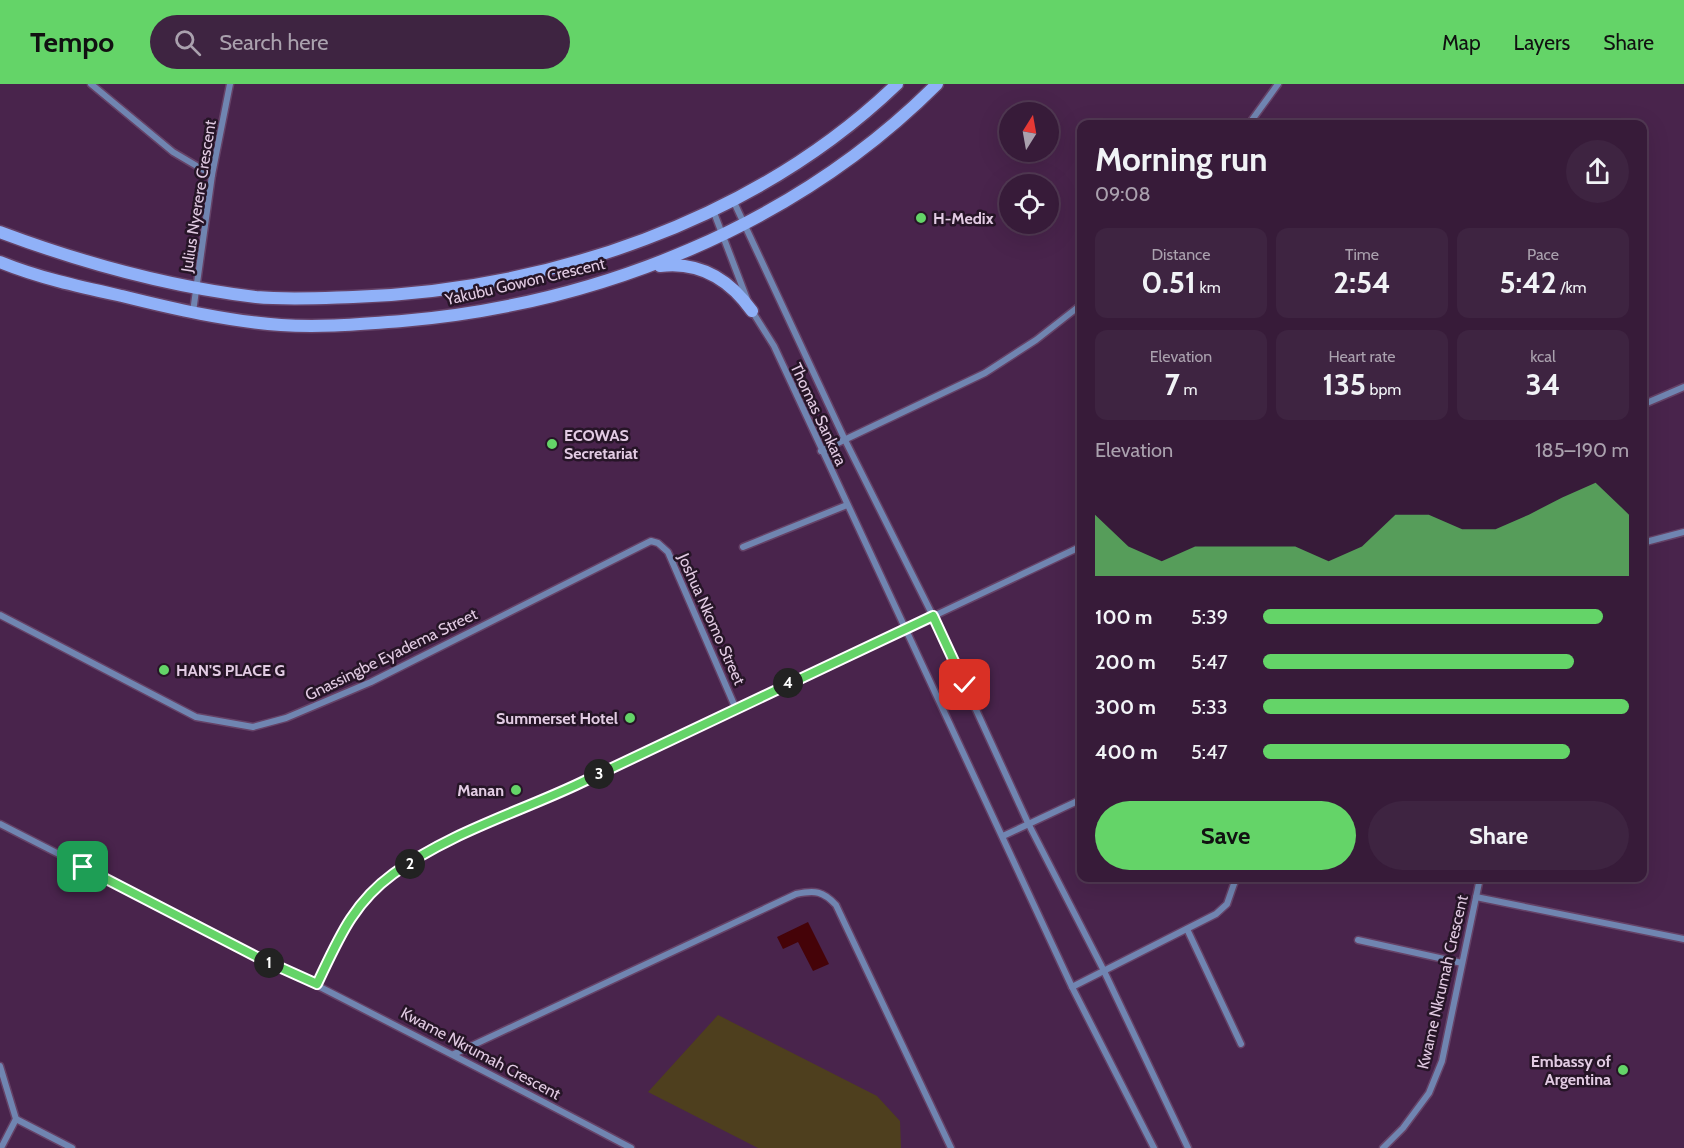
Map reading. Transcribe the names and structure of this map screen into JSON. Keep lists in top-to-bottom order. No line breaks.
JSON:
{"streets":{"main road":["Yakubu Gowon Crescent"],"street":["Julius Nyerere Crescent","Thomas Sankara","Joshua Nkomo Street","Gnassingbe Eyadema Street","Kwame Nkrumah Crescent"]},"crossings":[["Julius Nyerere Crescent","Yakubu Gowon Crescent"],["Yakubu Gowon Crescent","Thomas Sankara"],["Joshua Nkomo Street","Gnassingbe Eyadema Street"]],"places":["H-Medix","ECOWAS Secretariat","HAN'S PLACE G","Summerset Hotel","Manan","Embassy of Argentina"],"north":"top","page":{"header":"Tempo","search":"Search here","nav":["Map","Layers","Share"],"heading":["Morning run","09:08"],"stats":[["Distance","0.51 km"],["Time","2:54"],["Pace","5:42 /km"],["Elevation","7 m"],["Heart rate","135 bpm"],["kcal","34"]],"chart":["Elevation","185–190 m"],"list":[{"name":"100 m","note":"5:39"},{"name":"200 m","note":"5:47"},{"name":"300 m","note":"5:33"},{"name":"400 m","note":"5:47"}],"pins":["4","3","2","1"],"buttons":["Save","Share"]}}
